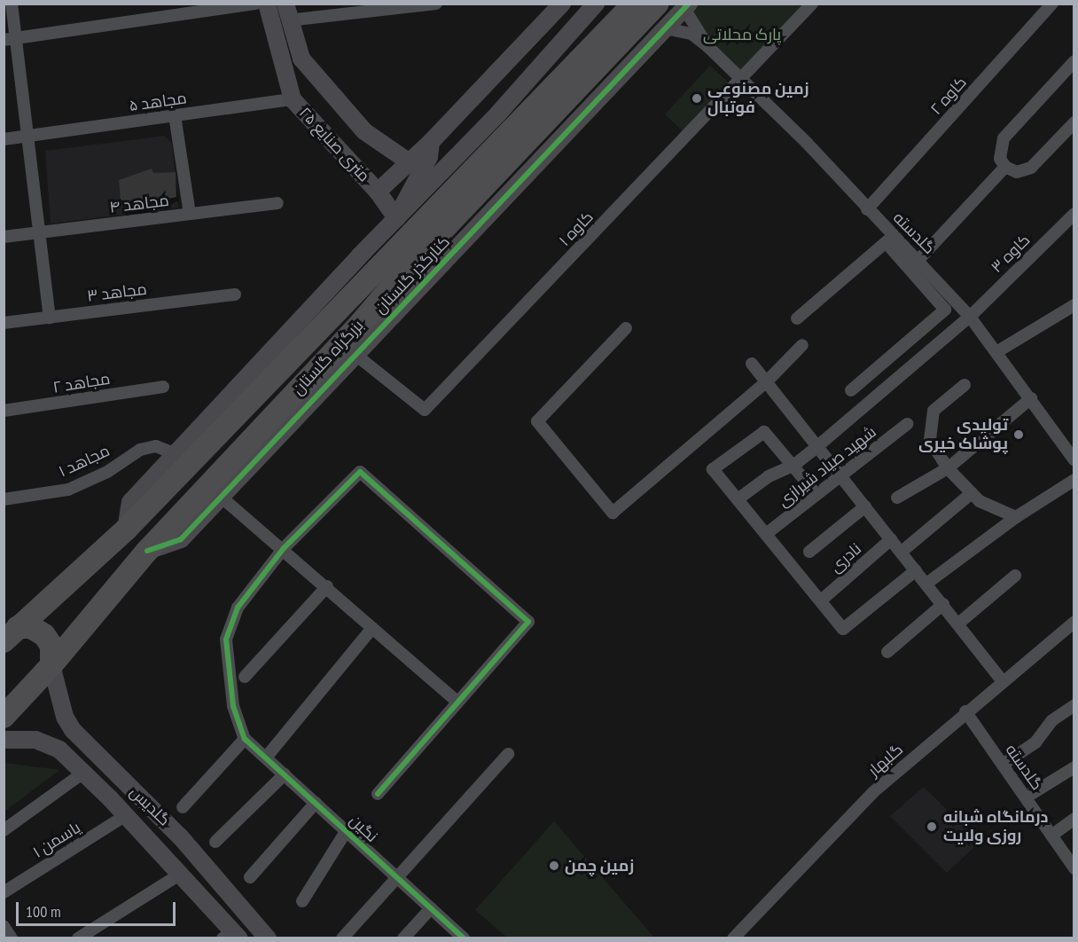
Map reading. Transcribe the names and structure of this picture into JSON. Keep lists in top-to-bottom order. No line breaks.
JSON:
{"streets":{"highway":["بزرگراه گلستان"],"street":["کاوه ۲","۵ مجاهد","۲۵ متری صنایع","مجاهد ۴","کاوه ۱","گلدسته","کاوه ۳","کنارگذر گلستان","مجاهد ۳","مجاهد ۲","۱ مجاهد","شهید صیاد شیرازی","نادری","گلبهار","گلدیس","نگین","یاسمن ۱"]},"crossings":[["کاوه ۲","گلدسته"],["۵ مجاهد","۲۵ متری صنایع"],["کاوه ۱","گلدسته"],["کاوه ۱","کنارگذر گلستان"],["کاوه ۱","بزرگراه گلستان"],["گلدسته","کاوه ۳"],["گلدسته","گلبهار"],["کنارگذر گلستان","بزرگراه گلستان"],["بزرگراه گلستان","گلدیس"],["گلدیس","یاسمن ۱"]],"parks":["پارک محلاتی"],"places":["زمین مصنوعی فوتبال","تولیدی پوشاک خیری","درمانگاه شبانه روزی ولایت","زمین چمن"],"scale_bar":"100 m"}
